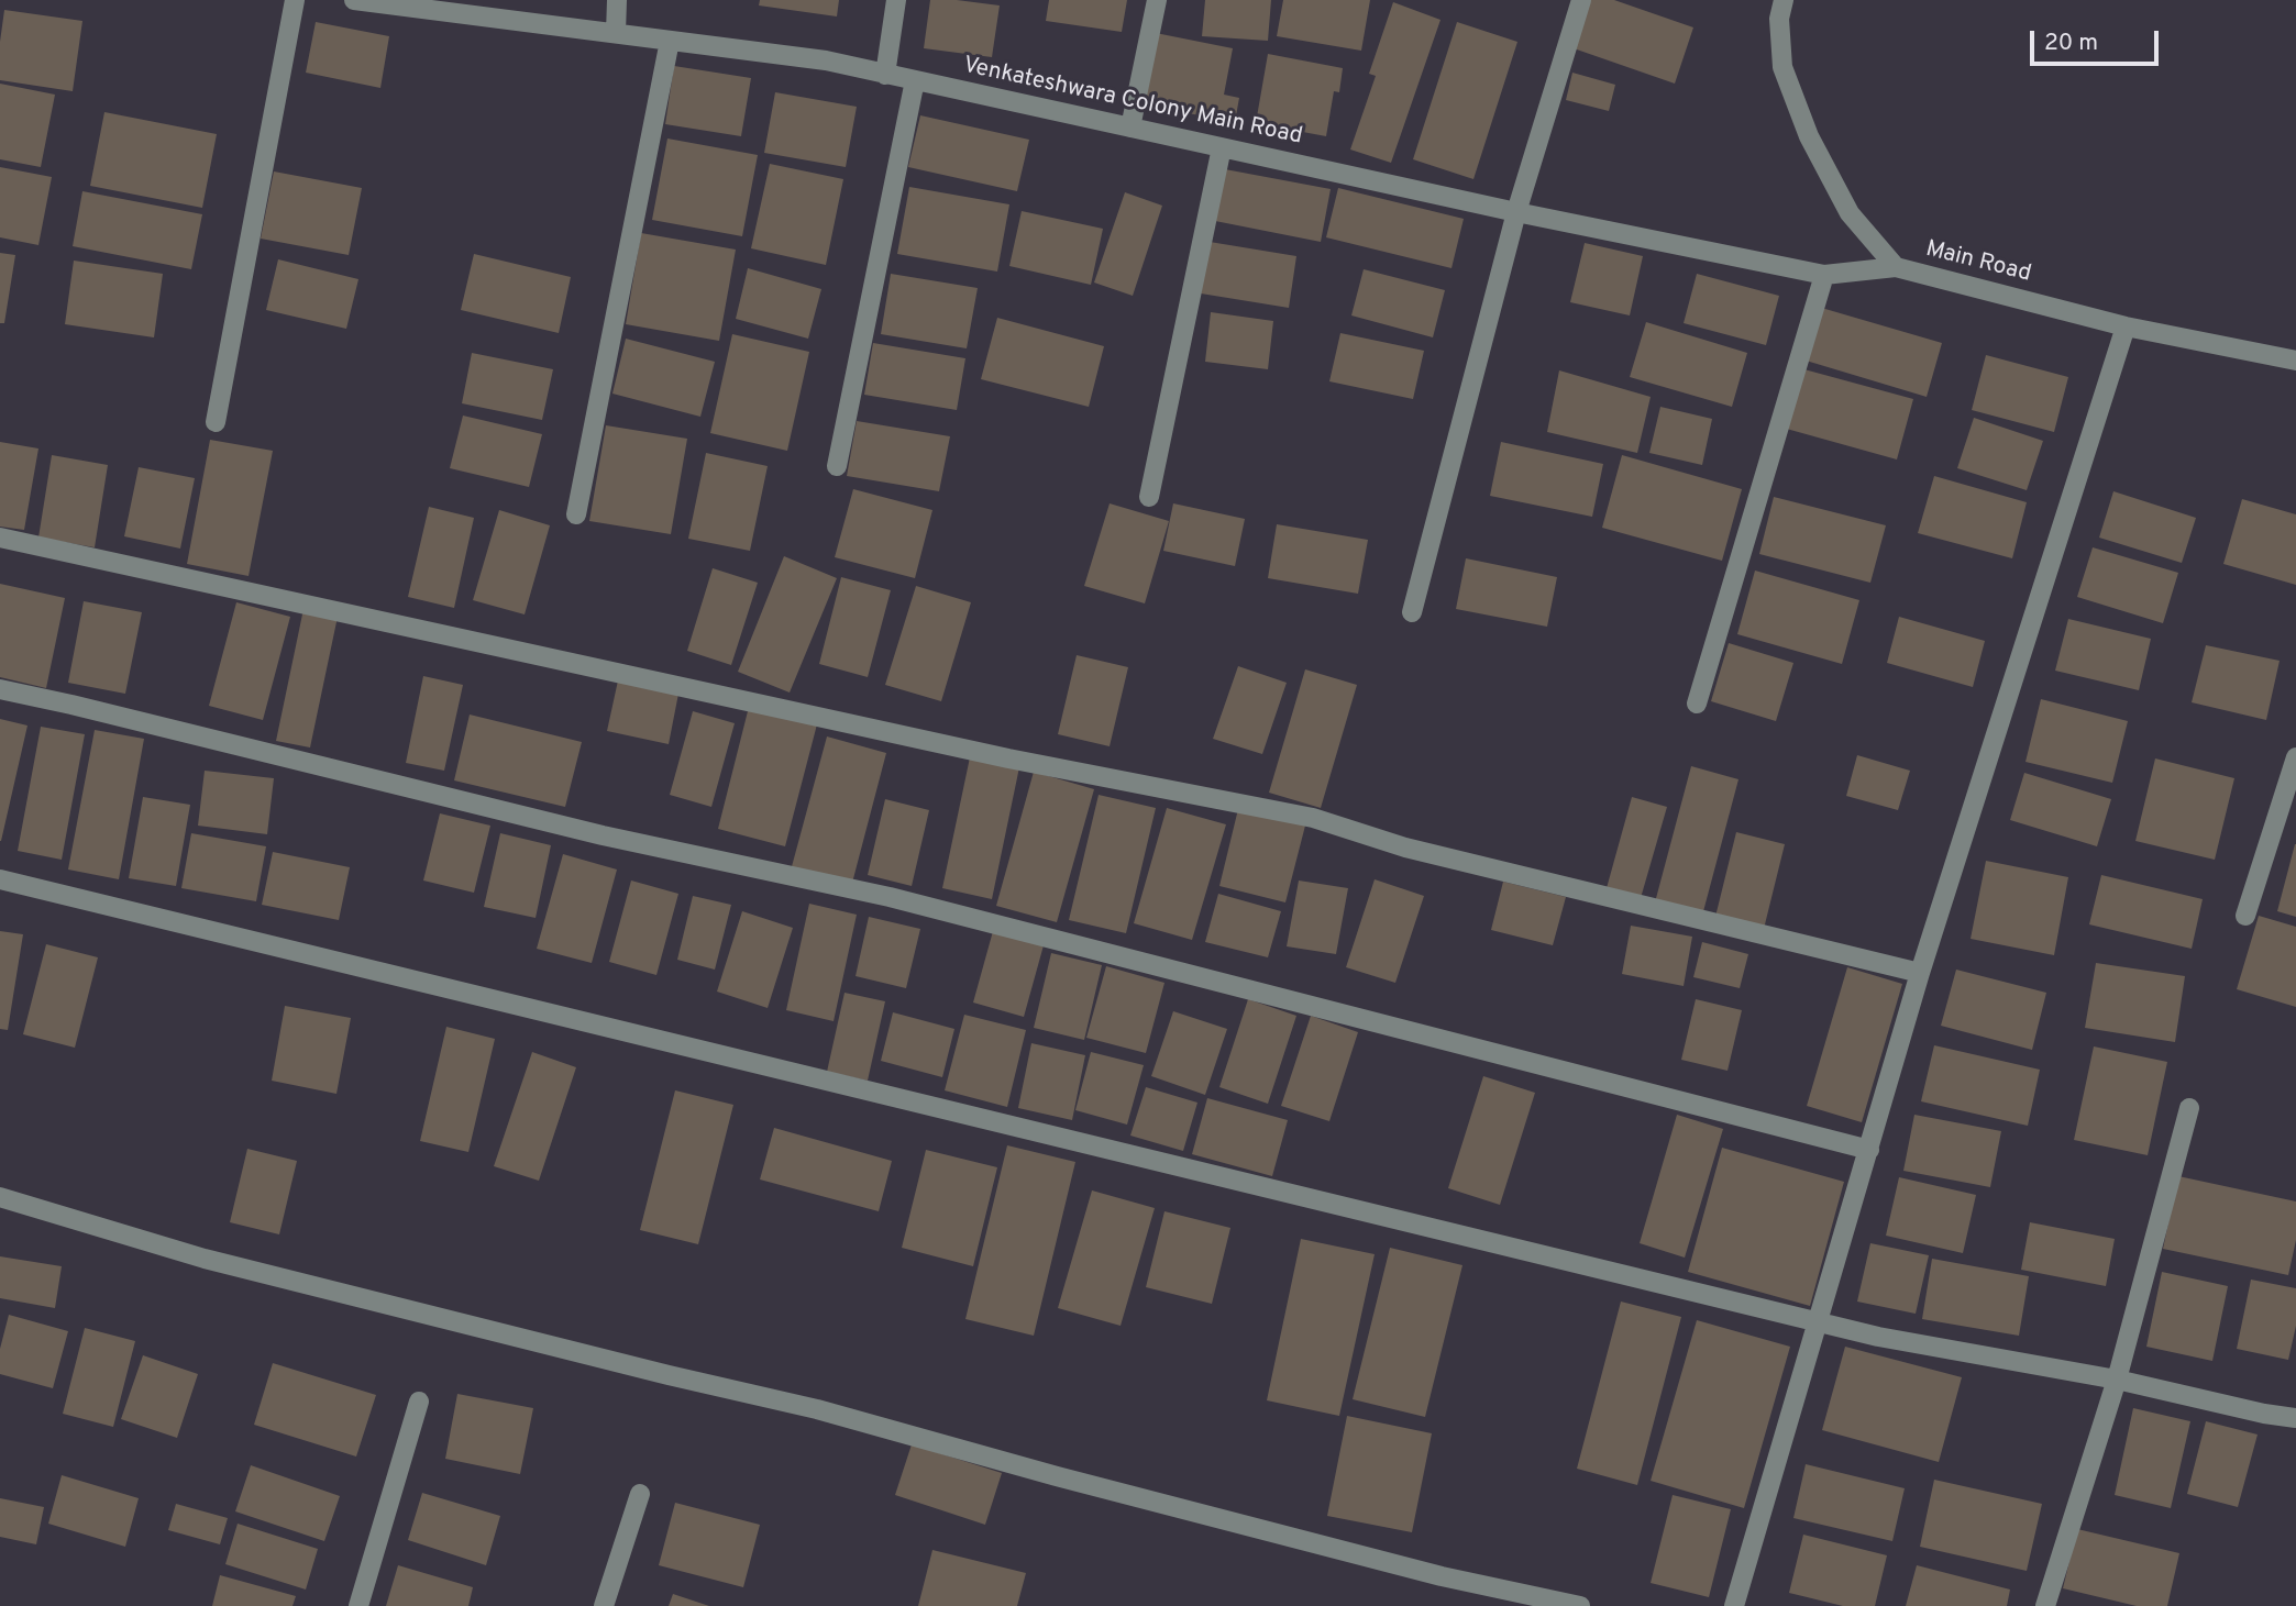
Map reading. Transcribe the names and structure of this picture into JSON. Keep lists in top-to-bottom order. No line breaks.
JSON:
{"streets":{"street":["Venkateshwara Colony Main Road","Main Road"]},"crossings":[["Venkateshwara Colony Main Road","Main Road"]],"scale_bar":"20 m"}
